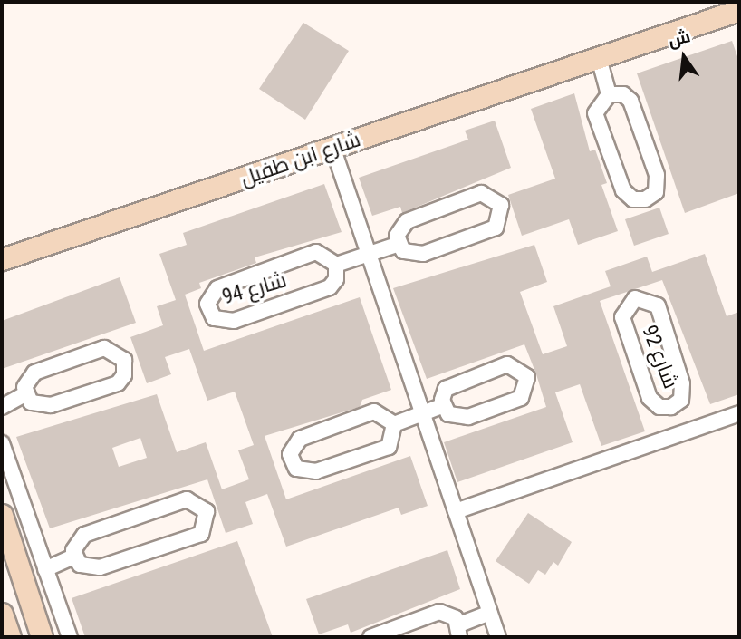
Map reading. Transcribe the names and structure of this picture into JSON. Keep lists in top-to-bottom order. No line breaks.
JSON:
{"streets":{"street":["شارع ابن طفيل","شارع 94","شارع 92"]},"north":"top"}
